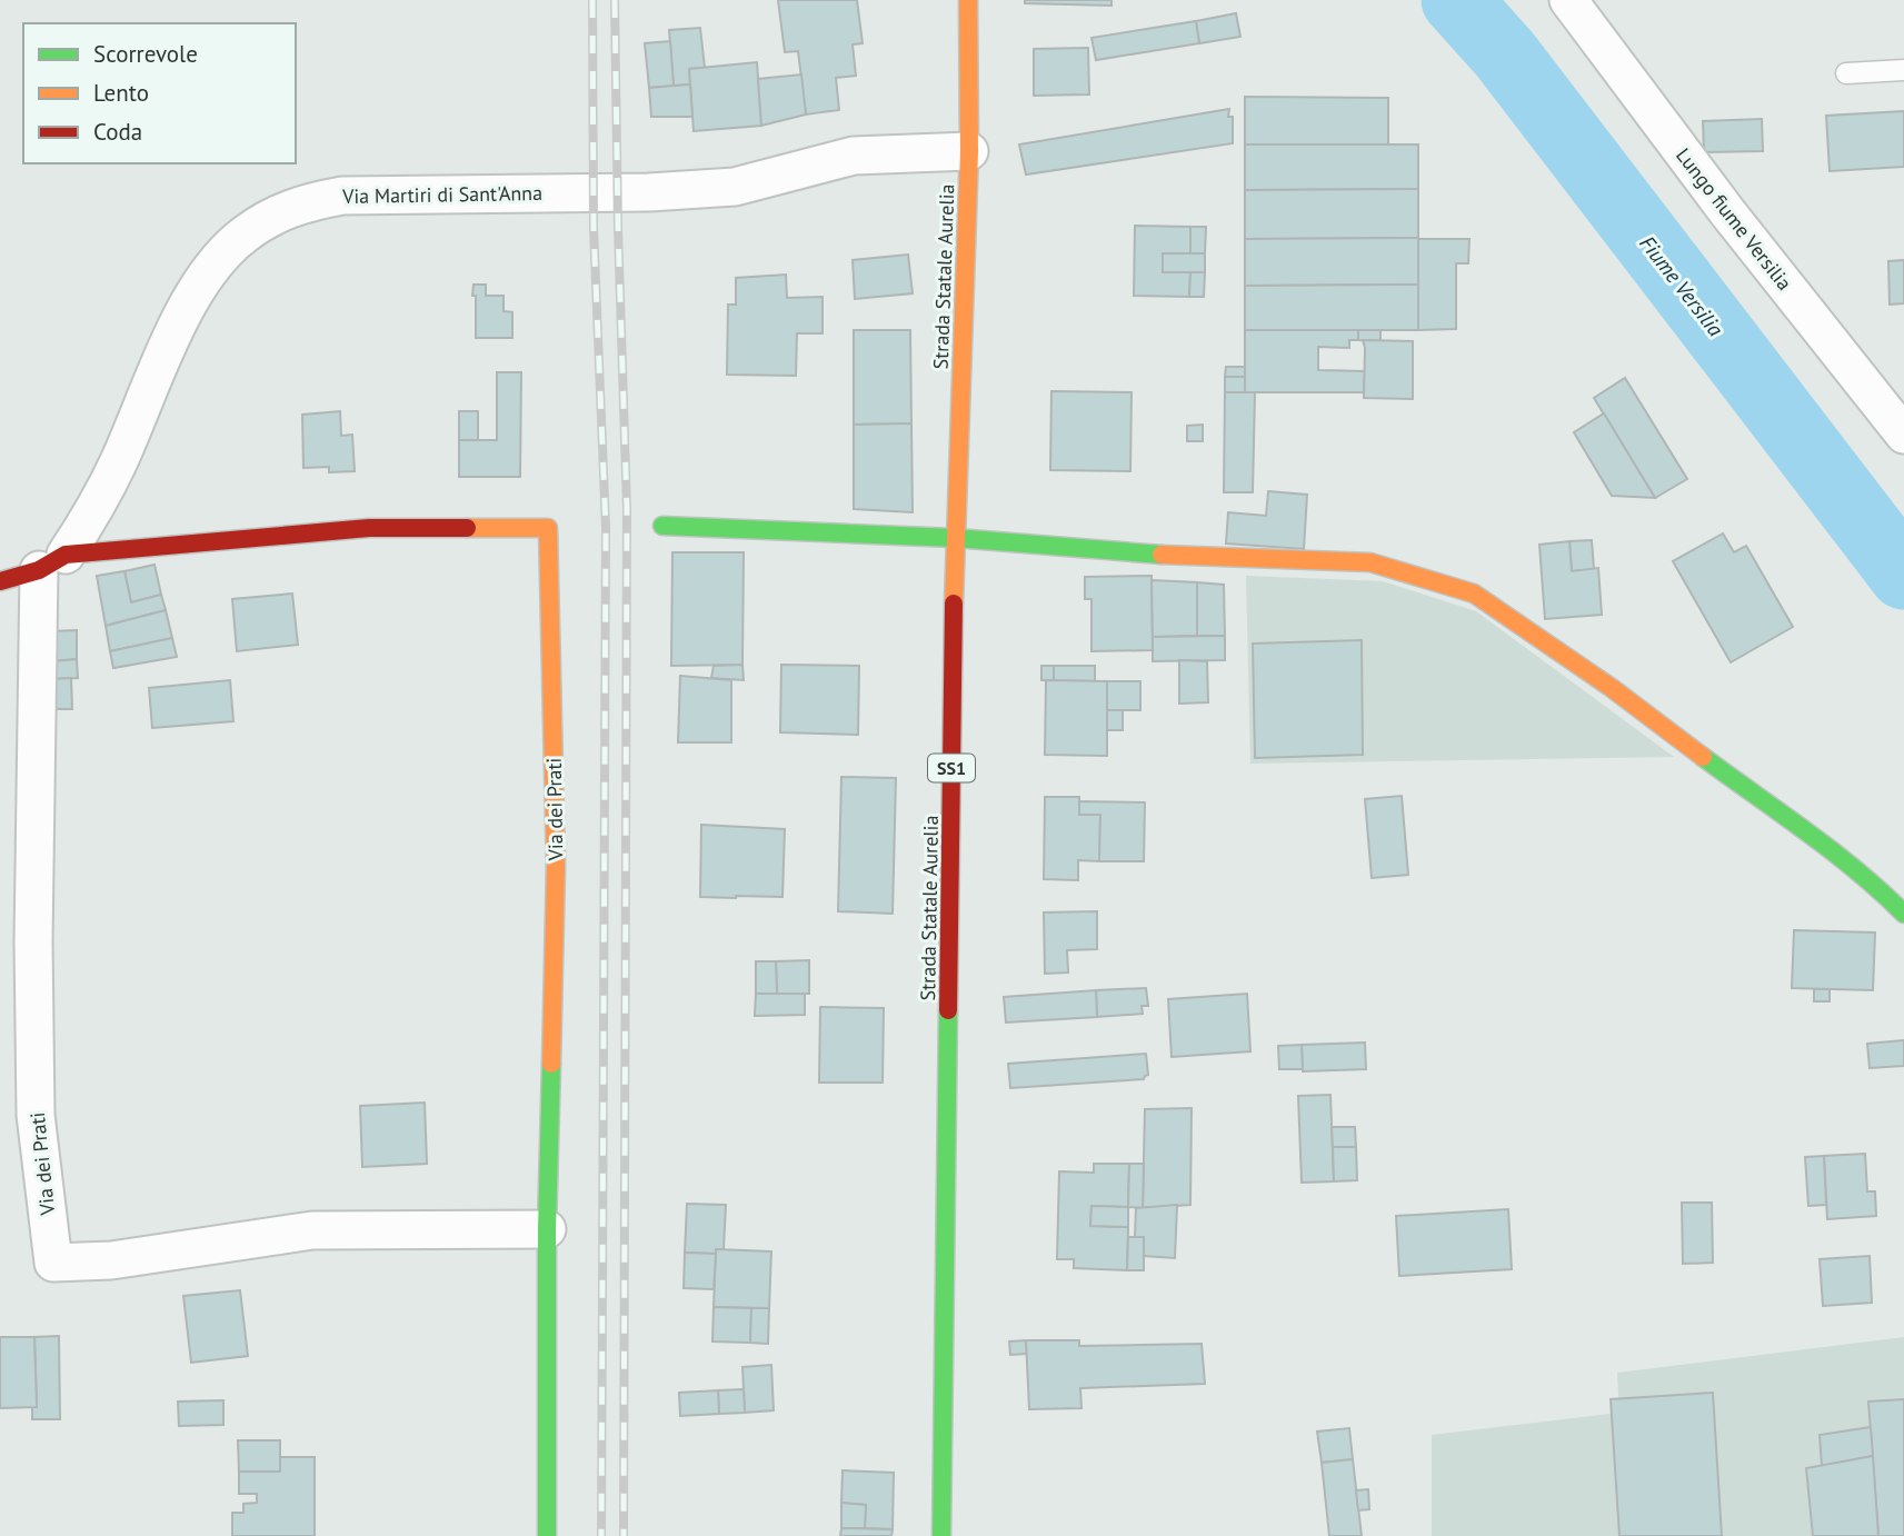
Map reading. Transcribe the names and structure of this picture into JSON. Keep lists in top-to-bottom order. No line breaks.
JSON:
{"streets":{"street":["Via Martiri di Sant'Anna","Lungo fiume Versilia","Strada Statale Aurelia","SS1","Via dei Prati"]},"crossings":[["Via Martiri di Sant'Anna","Strada Statale Aurelia"],["Via Martiri di Sant'Anna","Via dei Prati"]],"water":["Fiume Versilia"],"legend":["Scorrevole","Lento","Coda"]}
